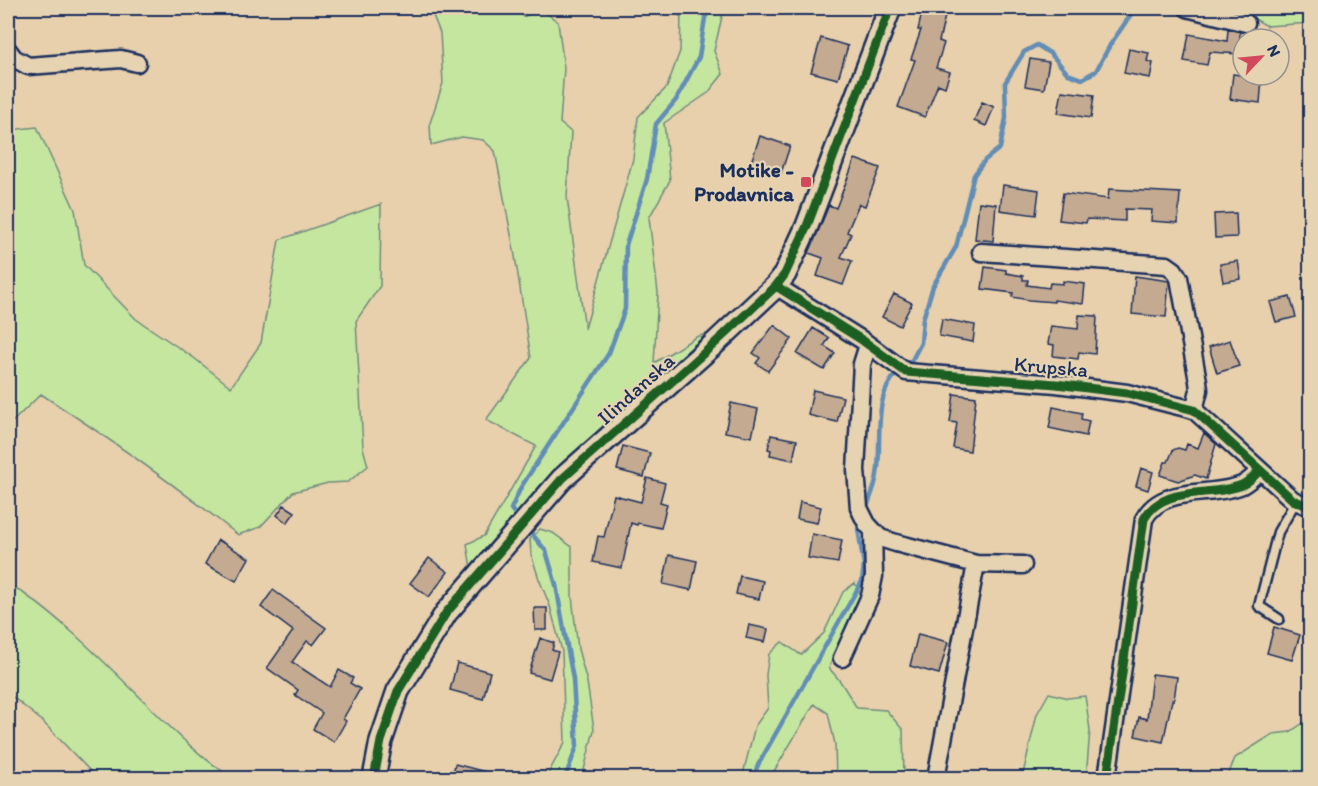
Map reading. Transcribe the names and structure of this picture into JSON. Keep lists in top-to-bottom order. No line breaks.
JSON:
{"streets":{"street":["Krupska","Ilindanska"]},"crossings":[["Krupska","Ilindanska"]],"places":{"transit":["Motike - Prodavnica"]},"north":"top right"}
